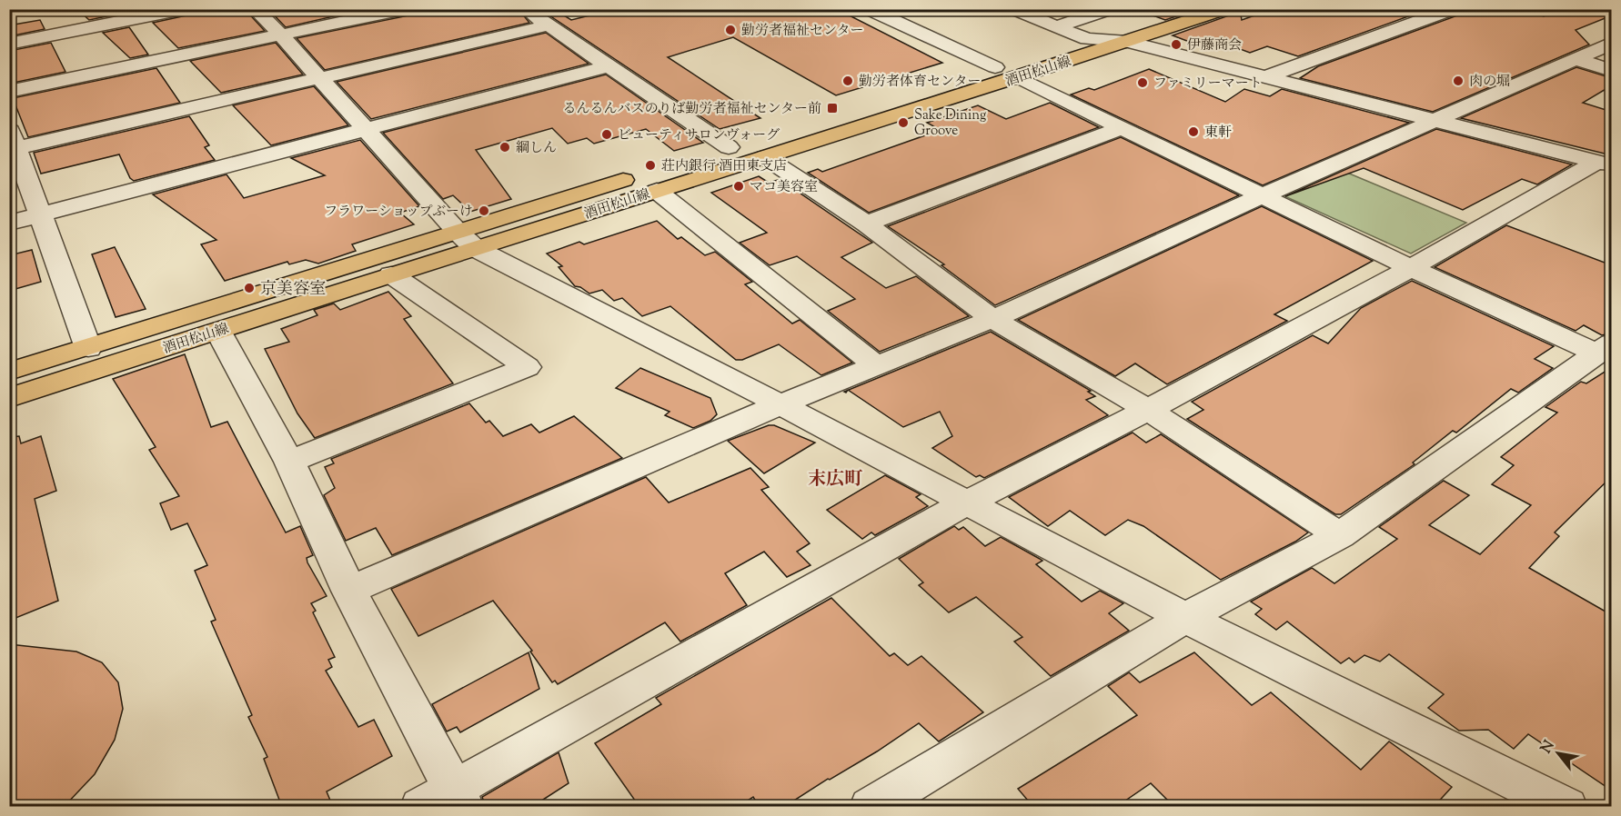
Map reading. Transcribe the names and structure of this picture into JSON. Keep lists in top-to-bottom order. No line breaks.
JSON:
{"streets":{"main road":["酒田松山線"]},"districts":["末広町"],"places":{"other":["勤労者福祉センター","伊藤商会","勤労者体育センター","肉の堀","ファミリーマート","Sake Dining Groove","東軒","ビューティサロンヴォーグ","綱しん","荘内銀行 酒田東支店","マコ美容室","フラワーショップぶーけ","京美容室"],"transit":["るんるんバスのりば勤労者福祉センター前"]},"north":"top left"}
